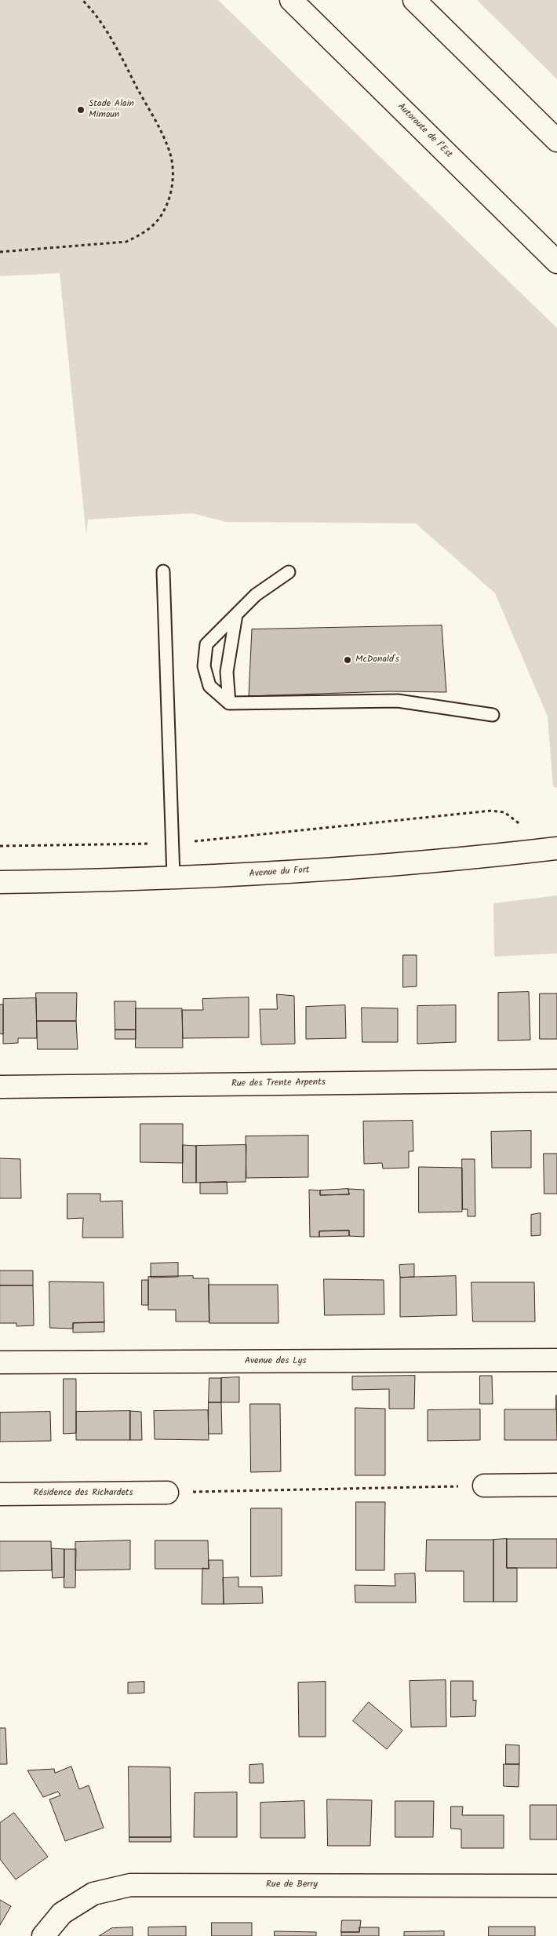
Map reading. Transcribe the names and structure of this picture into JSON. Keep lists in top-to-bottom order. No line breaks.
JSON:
{"streets":{"main road":["Autoroute de l’Est","Avenue du Fort","Rue des Trente Arpents","Avenue des Lys","Résidence des Richardets","Rue de Berry"]},"places":["Stade Alain Mimoun","McDonald's"]}
